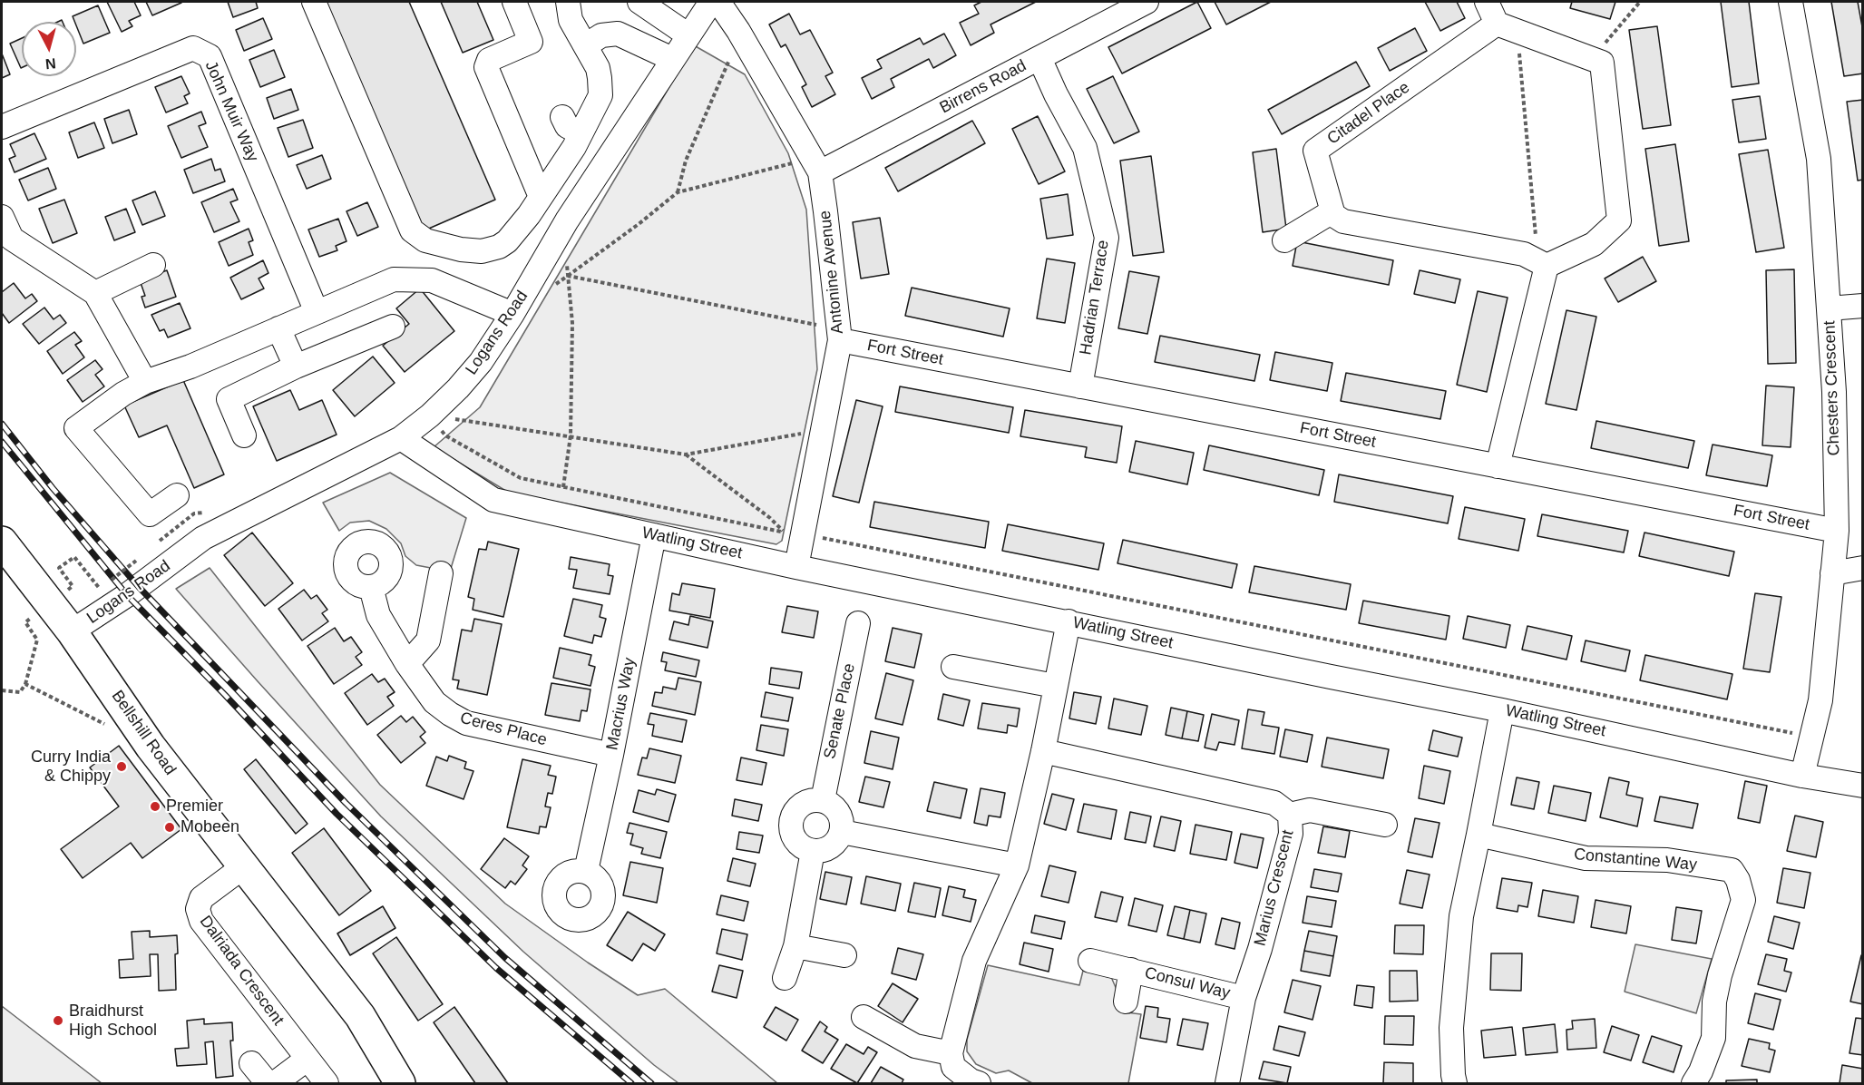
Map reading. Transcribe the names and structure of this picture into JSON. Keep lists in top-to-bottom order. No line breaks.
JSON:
{"streets":{"main road":["Bellshill Road"],"street":["Birrens Road","John Muir Way","Citadel Place","Antonine Avenue","Hadrian Terrace","Logans Road","Fort Street","Chesters Crescent","Watling Street","Macrius Way","Senate Place","Ceres Place","Constantine Way","Marius Crescent","Dalriada Crescent","Consul Way"]},"crossings":[["Birrens Road","Antonine Avenue"],["Birrens Road","Hadrian Terrace"],["Antonine Avenue","Fort Street"],["Antonine Avenue","Watling Street"],["Hadrian Terrace","Fort Street"],["Logans Road","Watling Street"],["Logans Road","Bellshill Road"],["Fort Street","Chesters Crescent"],["Chesters Crescent","Watling Street"],["Watling Street","Macrius Way"],["Macrius Way","Ceres Place"],["Bellshill Road","Dalriada Crescent"],["Marius Crescent","Consul Way"]],"places":["Curry India & Chippy","Premier","Mobeen","Braidhurst High School"],"north":"bottom"}
